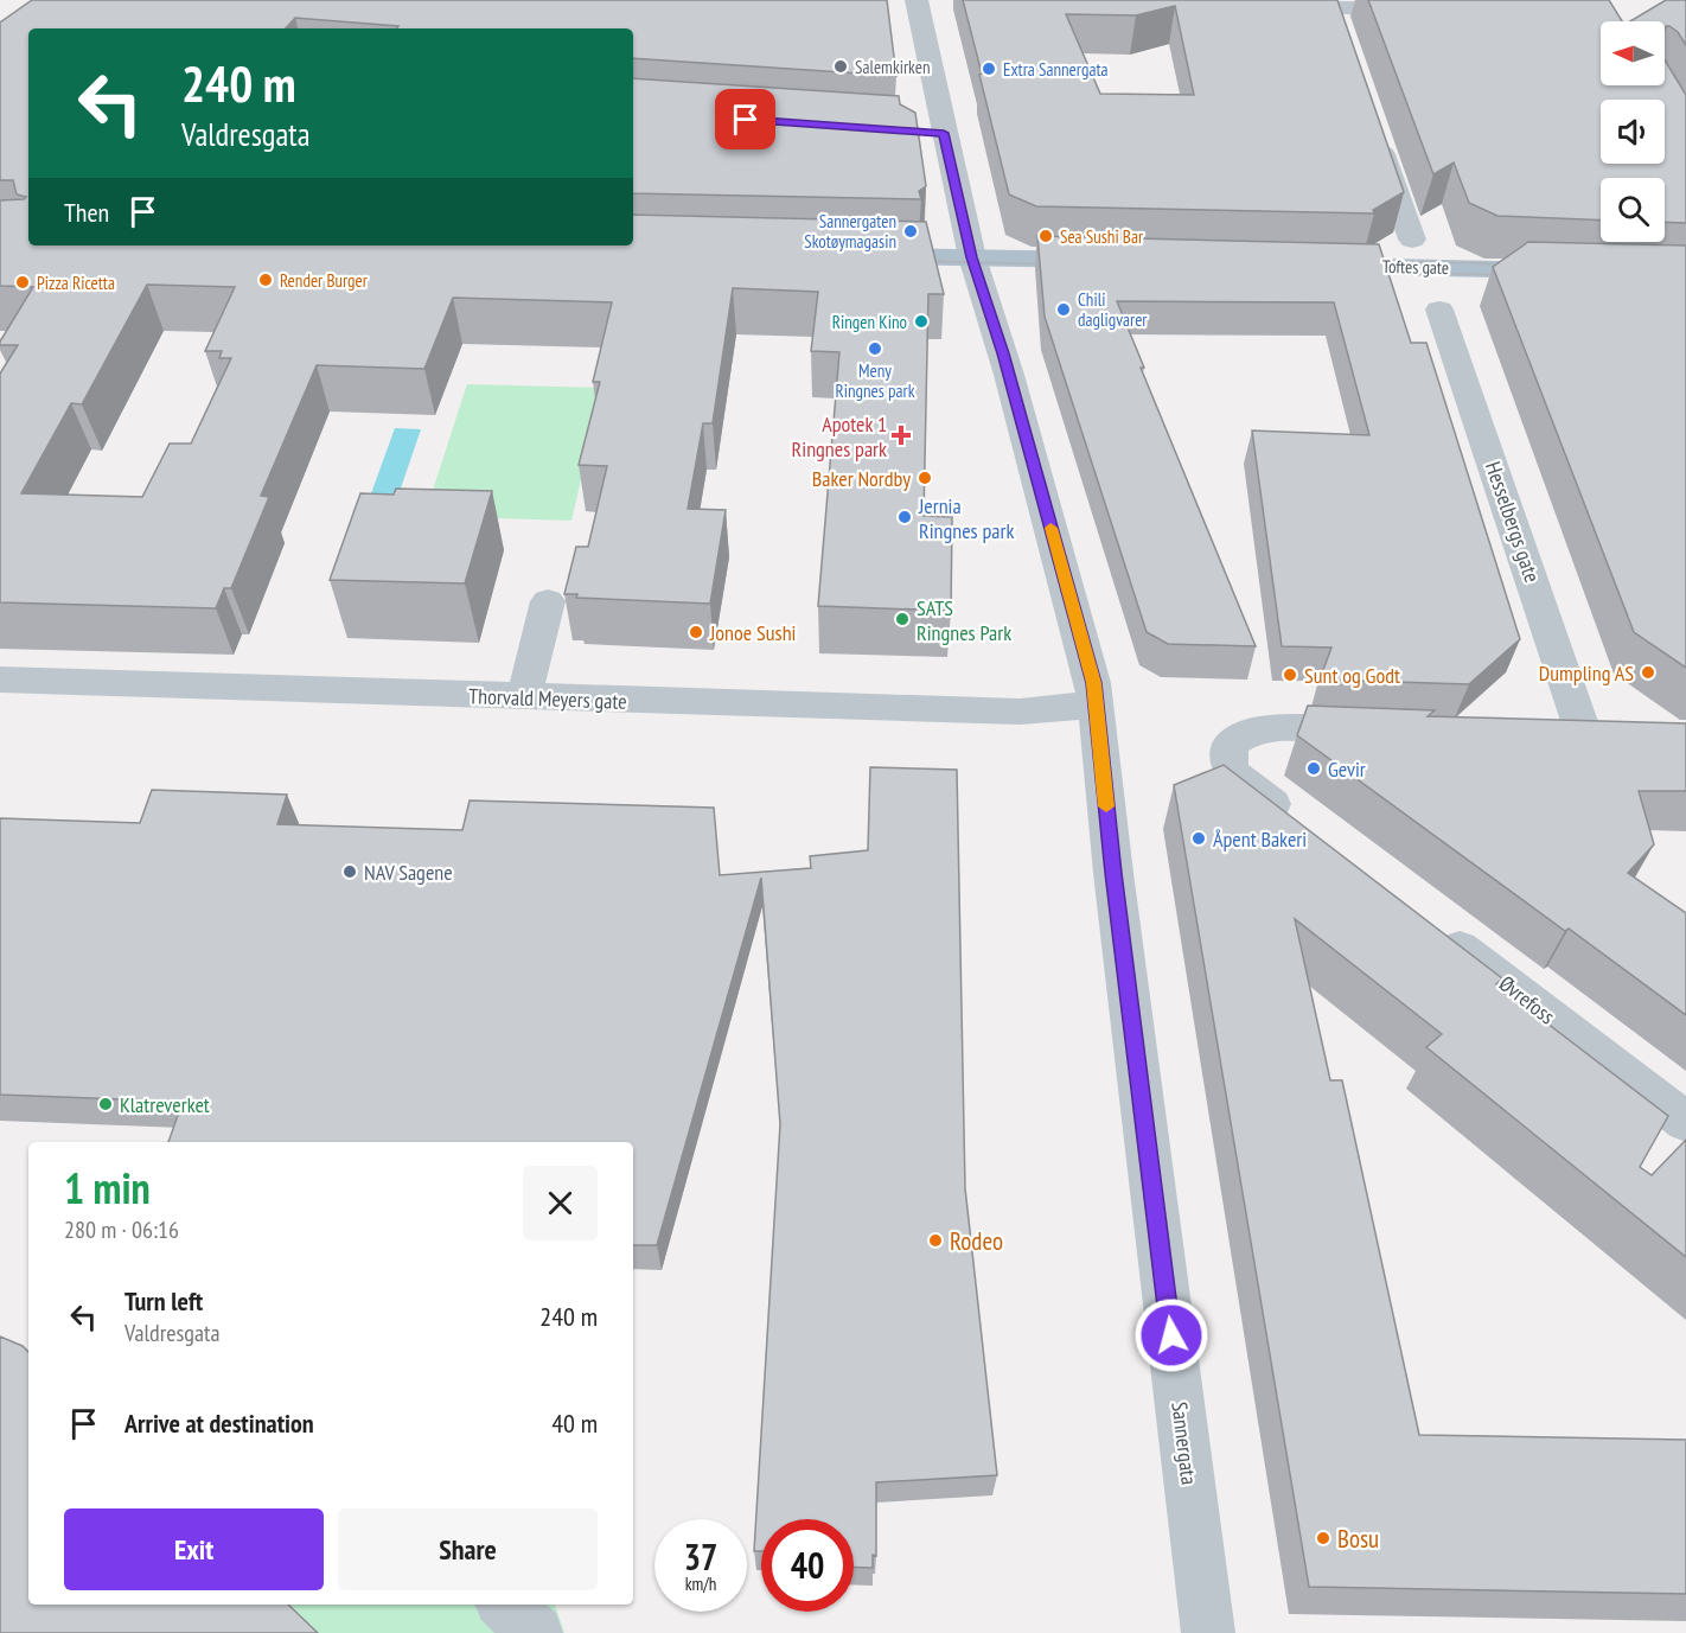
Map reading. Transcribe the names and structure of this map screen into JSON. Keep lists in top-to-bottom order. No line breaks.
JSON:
{"streets":{"main road":["Toftes gate"],"street":["Hesselbergs gate","Thorvald Meyers gate","Øvrefoss","Sannergata"]},"crossings":[["Thorvald Meyers gate","Sannergata"]],"places":{"other":["Salemkirken","Extra Sannergata","Sannergaten Skotøymagasin","Sea Sushi Bar","Render Burger","Pizza Ricetta","Chili dagligvarer","Ringen Kino","Meny Ringnes park","Baker Nordby","Jernia Ringnes park","SATS Ringnes Park","Jonoe Sushi","Dumpling AS","Sunt og Godt","Gevir","Åpent Bakeri","NAV Sagene","Klatreverket","Rodeo","Bosu"],"health":["Apotek 1 Ringnes park"]},"north":"left","page":{"turn":["240 m","Valdresgata"],"then":"Then","heading":["1 min","280 m · 06:16"],"list":[{"name":"Turn left","note":"Valdresgata","value":"240 m"},{"name":"Arrive at destination","value":"40 m"}],"buttons":["Exit","Share"],"speed":"37 km/h","limit":"40"}}
